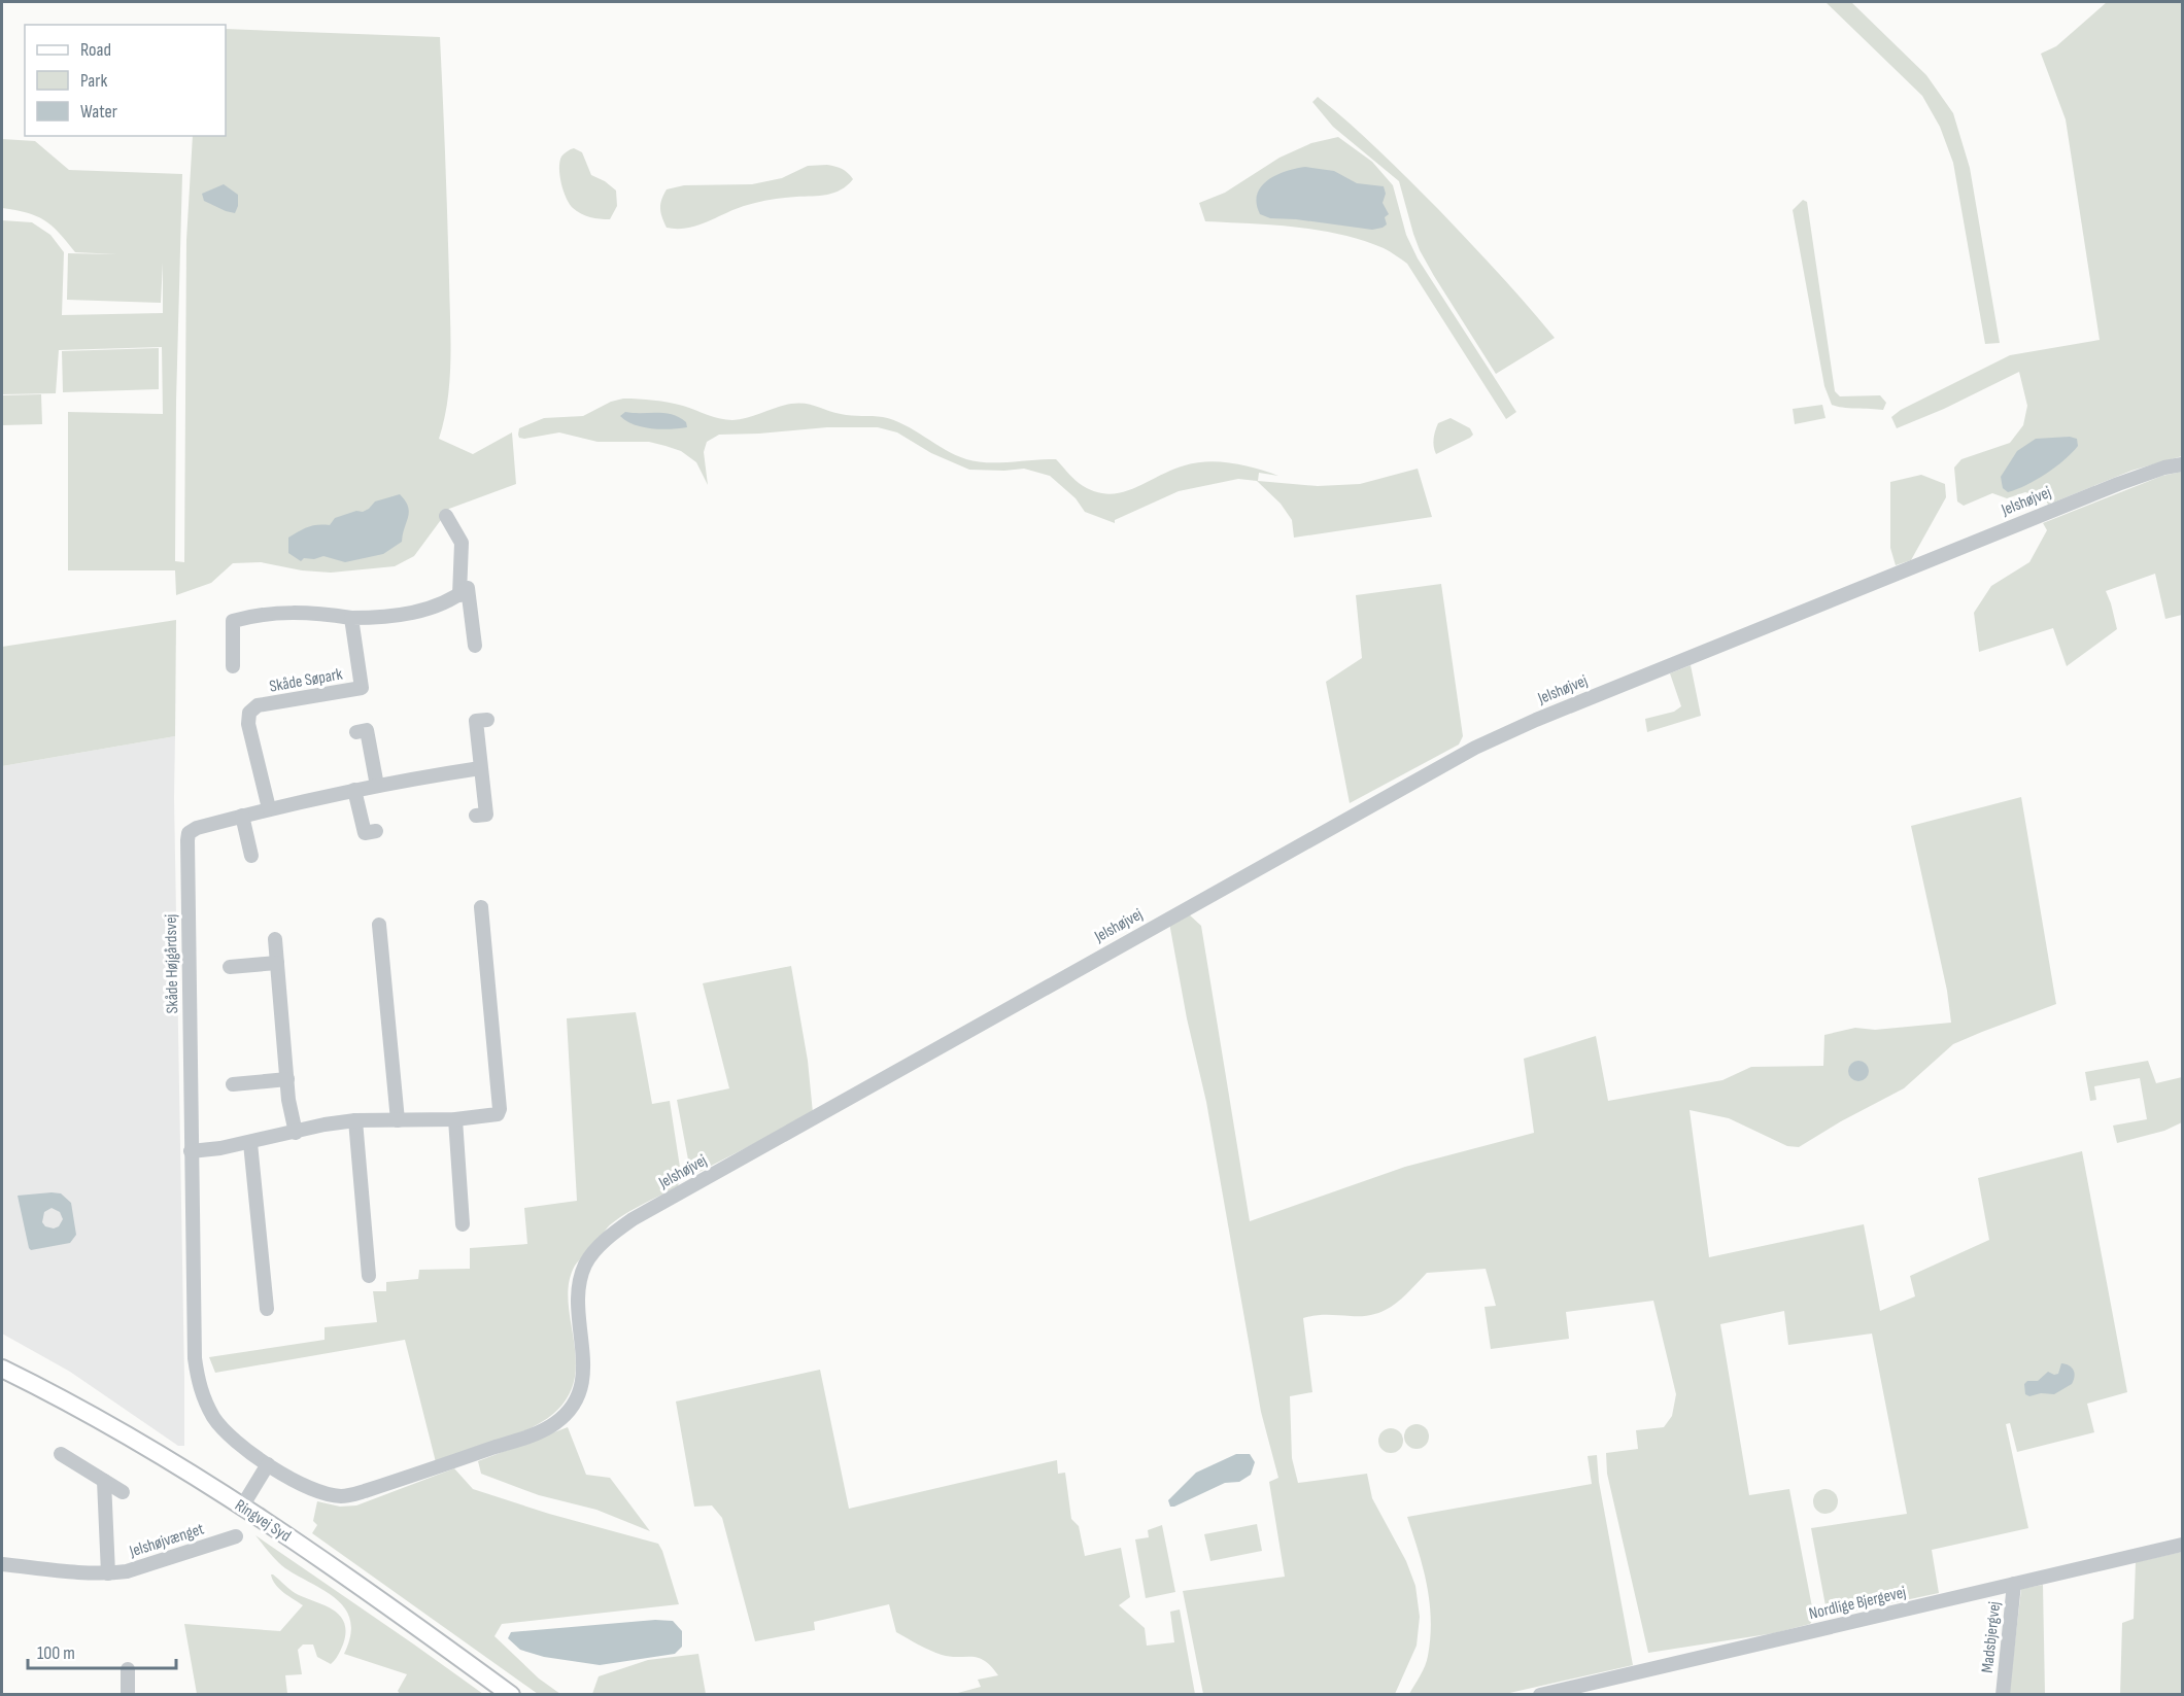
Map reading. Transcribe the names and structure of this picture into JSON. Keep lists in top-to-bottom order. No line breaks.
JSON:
{"streets":{"main road":["Ringvej Syd"],"street":["Jelshøjvej","Skåde Søpark","Skåde Højgårdsvej","Jelshøjvænget","Nordlige Bjergevej","Madsbjergvej"]},"crossings":[["Jelshøjvej","Skåde Højgårdsvej"],["Skåde Søpark","Skåde Højgårdsvej"],["Nordlige Bjergevej","Madsbjergvej"]],"legend":["Road","Park","Water"],"scale_bar":"100 m"}
